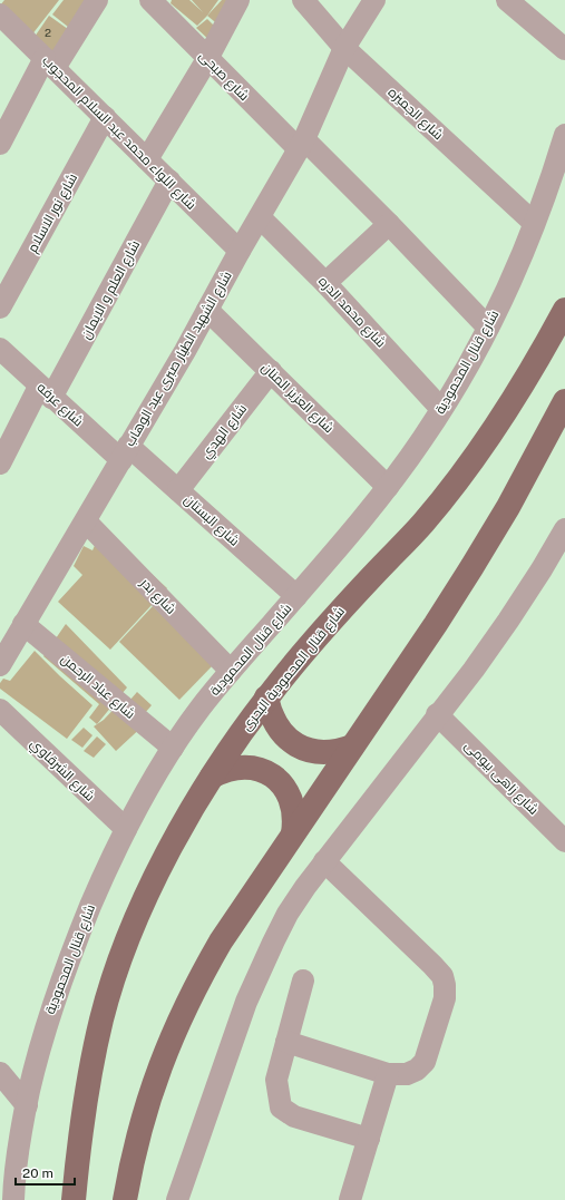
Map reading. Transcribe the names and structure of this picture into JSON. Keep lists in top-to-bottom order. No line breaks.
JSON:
{"streets":{"main road":["شارع قنال المحمودية البحرى"],"street":["شارع صبحى","شارع الجميزه","شارع اللواء محمد عبد السلام المحجوب","شارع نور الاسلام","شارع العلم و الايمان","شارع محمد الدره","شارع الشهيد الطيار صبرى عبد الوهاب","شارع قنال المحمودية","شارع العزيز المنان","شارع عرفه","شارع الهدي","شارع البستان","شارع بدر","شارع عباد الرحمن","شارع الشرقاوي","شارع زاهى بيومى"]},"crossings":[["شارع صبحى","شارع الشهيد الطيار صبرى عبد الوهاب"],["شارع صبحى","شارع قنال المحمودية"],["شارع الجميزه","شارع الشهيد الطيار صبرى عبد الوهاب"],["شارع الجميزه","شارع قنال المحمودية"],["شارع اللواء محمد عبد السلام المحجوب","شارع نور الاسلام"],["شارع اللواء محمد عبد السلام المحجوب","شارع العلم و الايمان"],["شارع اللواء محمد عبد السلام المحجوب","شارع الشهيد الطيار صبرى عبد الوهاب"],["شارع العلم و الايمان","شارع عرفه"],["شارع محمد الدره","شارع الشهيد الطيار صبرى عبد الوهاب"],["شارع محمد الدره","شارع قنال المحمودية"],["شارع الشهيد الطيار صبرى عبد الوهاب","شارع العزيز المنان"],["شارع الشهيد الطيار صبرى عبد الوهاب","شارع عرفه"],["شارع الشهيد الطيار صبرى عبد الوهاب","شارع البستان"],["شارع الشهيد الطيار صبرى عبد الوهاب","شارع بدر"],["شارع الشهيد الطيار صبرى عبد الوهاب","شارع عباد الرحمن"],["شارع قنال المحمودية","شارع العزيز المنان"],["شارع قنال المحمودية","شارع البستان"],["شارع قنال المحمودية","شارع بدر"],["شارع قنال المحمودية","شارع عباد الرحمن"],["شارع قنال المحمودية","شارع الشرقاوي"],["شارع العزيز المنان","شارع الهدي"],["شارع عرفه","شارع البستان"],["شارع الهدي","شارع البستان"]],"house_numbers":["2"],"scale_bar":"20 m"}
